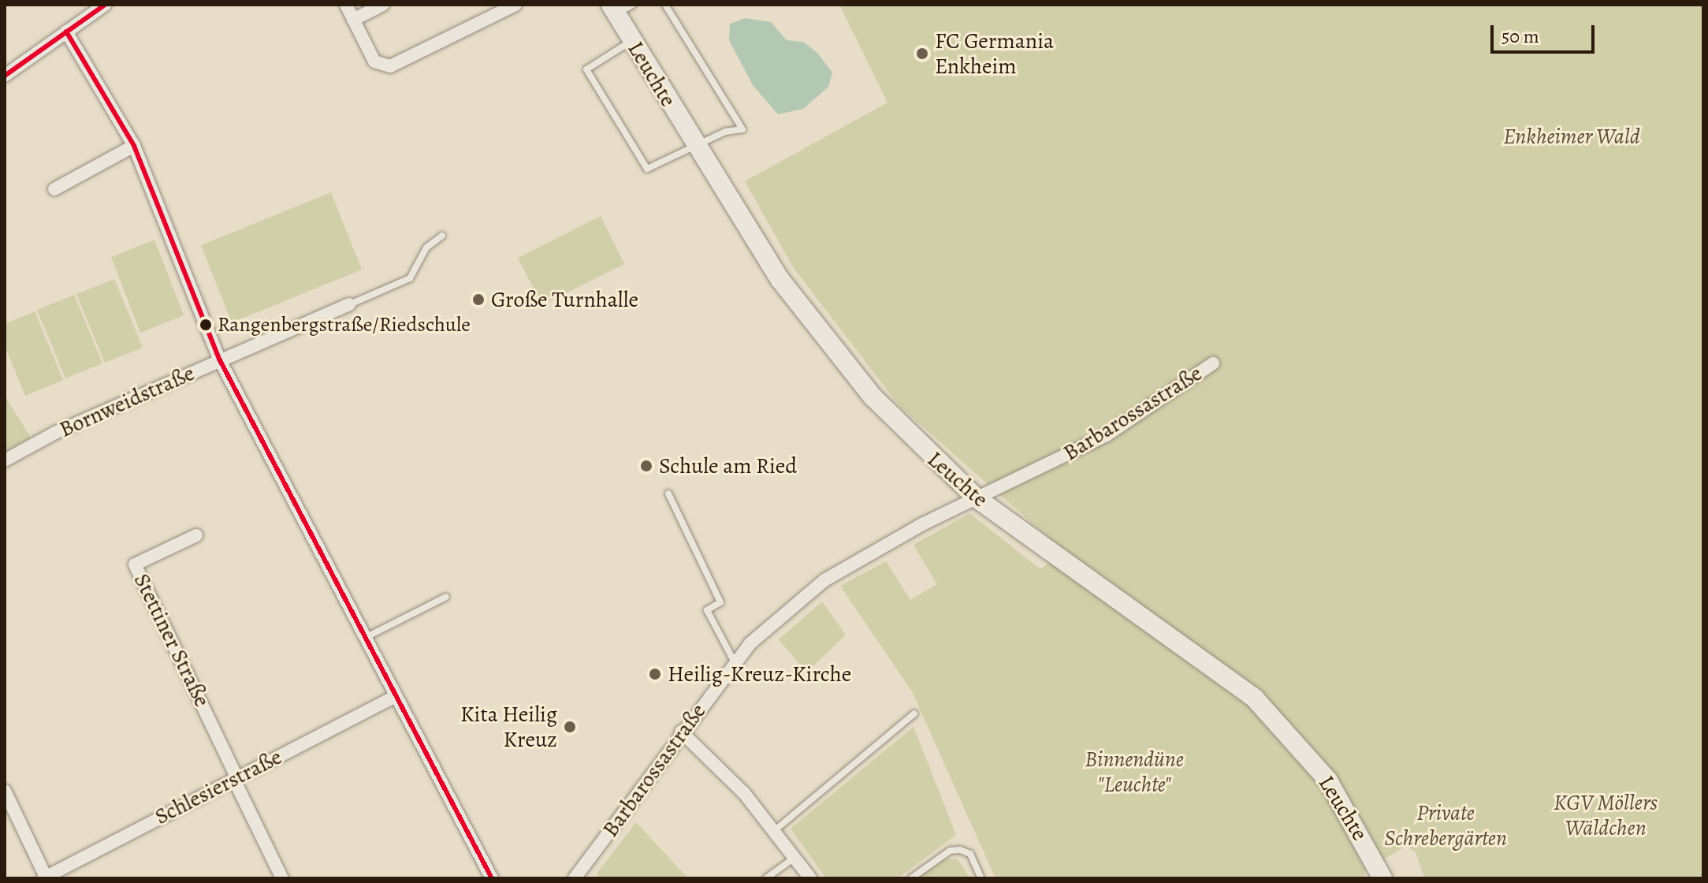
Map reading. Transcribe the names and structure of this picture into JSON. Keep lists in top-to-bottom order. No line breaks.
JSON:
{"streets":{"street":["Leuchte","Bornweidstraße","Barbarossastraße","Stettiner Straße","Schlesierstraße"]},"crossings":[["Leuchte","Barbarossastraße"],["Stettiner Straße","Schlesierstraße"]],"parks":["Enkheimer Wald","Binnendüne \"Leuchte\"","KGV Möllers Wäldchen","Private Schrebergärten"],"places":["FC Germania Enkheim","Große Turnhalle","Rangenbergstraße/Riedschule","Schule am Ried","Heilig-Kreuz-Kirche","Kita Heilig Kreuz"],"scale_bar":"50 m"}
